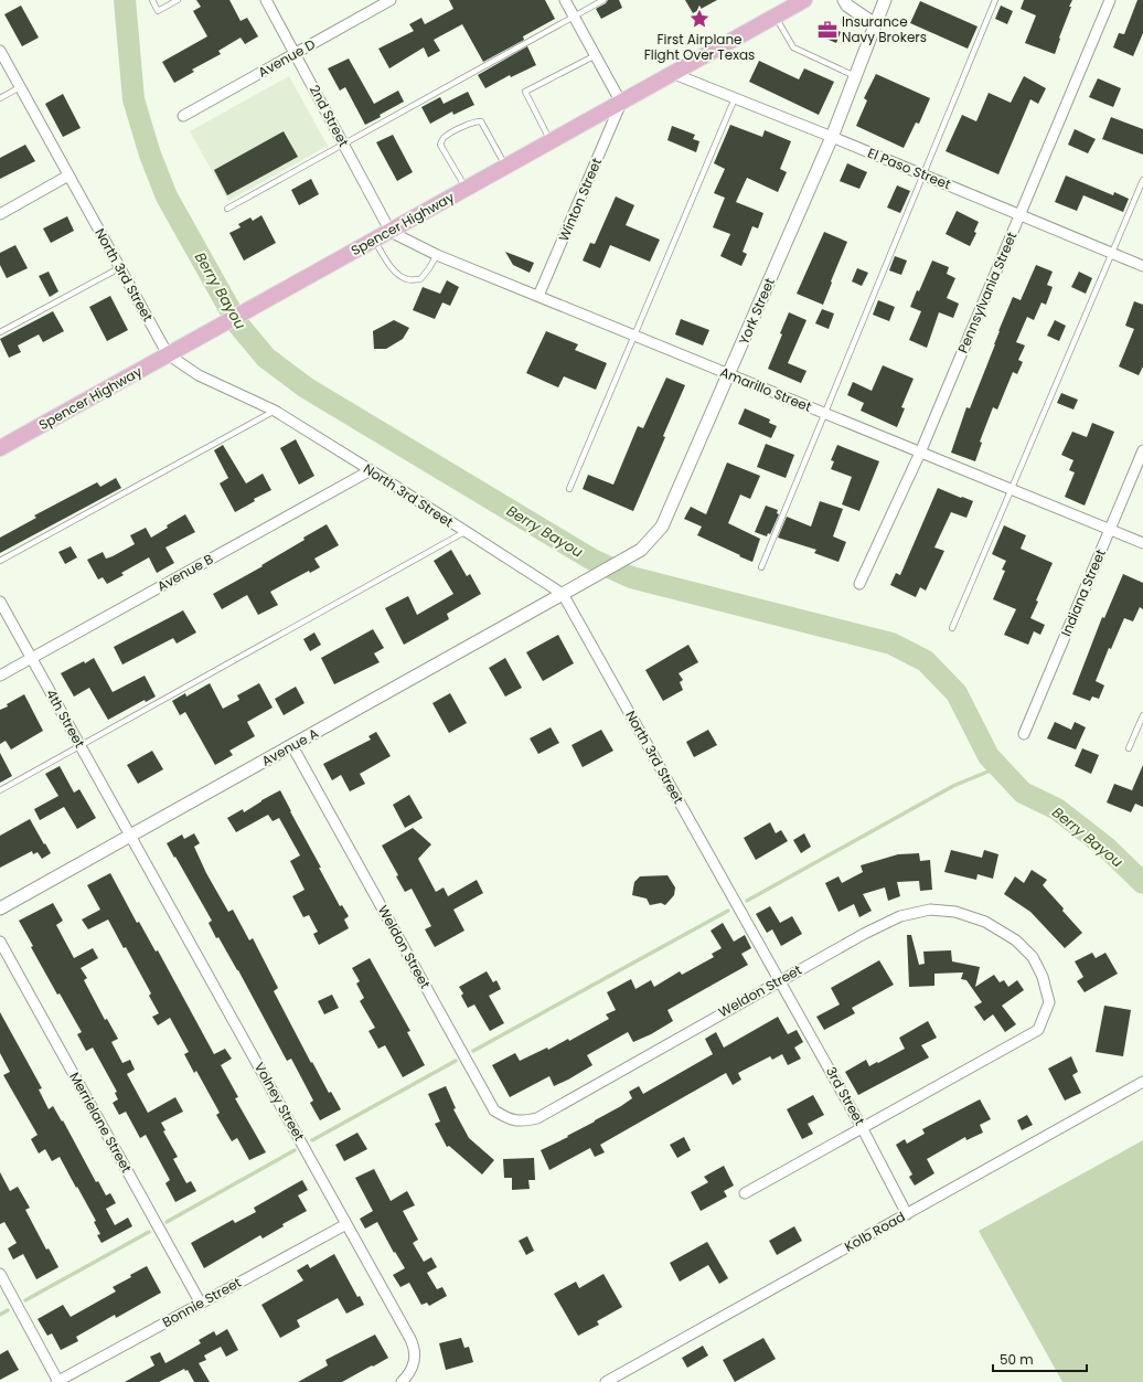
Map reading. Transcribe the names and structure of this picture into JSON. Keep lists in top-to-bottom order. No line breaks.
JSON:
{"streets":{"main road":["Spencer Highway"],"street":["Avenue D","2nd Street","El Paso Street","Winton Street","North 3rd Street","Pennsylvania Street","York Street","Amarillo Street","Avenue B","Indiana Street","4th Street","Avenue A","Weldon Street","3rd Street","Volney Street","Merrielane Street","Kolb Road","Bonnie Street"]},"crossings":[["Avenue D","2nd Street"],["2nd Street","Spencer Highway"],["2nd Street","Amarillo Street"],["El Paso Street","Spencer Highway"],["El Paso Street","Pennsylvania Street"],["El Paso Street","York Street"],["Winton Street","Spencer Highway"],["Winton Street","Amarillo Street"],["Spencer Highway","North 3rd Street"],["Spencer Highway","Amarillo Street"],["North 3rd Street","Avenue B"],["North 3rd Street","Avenue A"],["North 3rd Street","Weldon Street"],["North 3rd Street","3rd Street"],["Pennsylvania Street","Amarillo Street"],["York Street","Amarillo Street"],["York Street","Avenue A"],["Amarillo Street","Indiana Street"],["Avenue B","4th Street"],["4th Street","Avenue A"],["4th Street","Volney Street"],["Avenue A","Weldon Street"],["Avenue A","Volney Street"],["Weldon Street","3rd Street"],["3rd Street","Kolb Road"],["Volney Street","Bonnie Street"],["Merrielane Street","Bonnie Street"]],"water":["Berry Bayou"],"places":{"place":["First Airplane Flight Over Texas"],"office":["Insurance Navy Brokers"]},"scale_bar":"50 m"}
